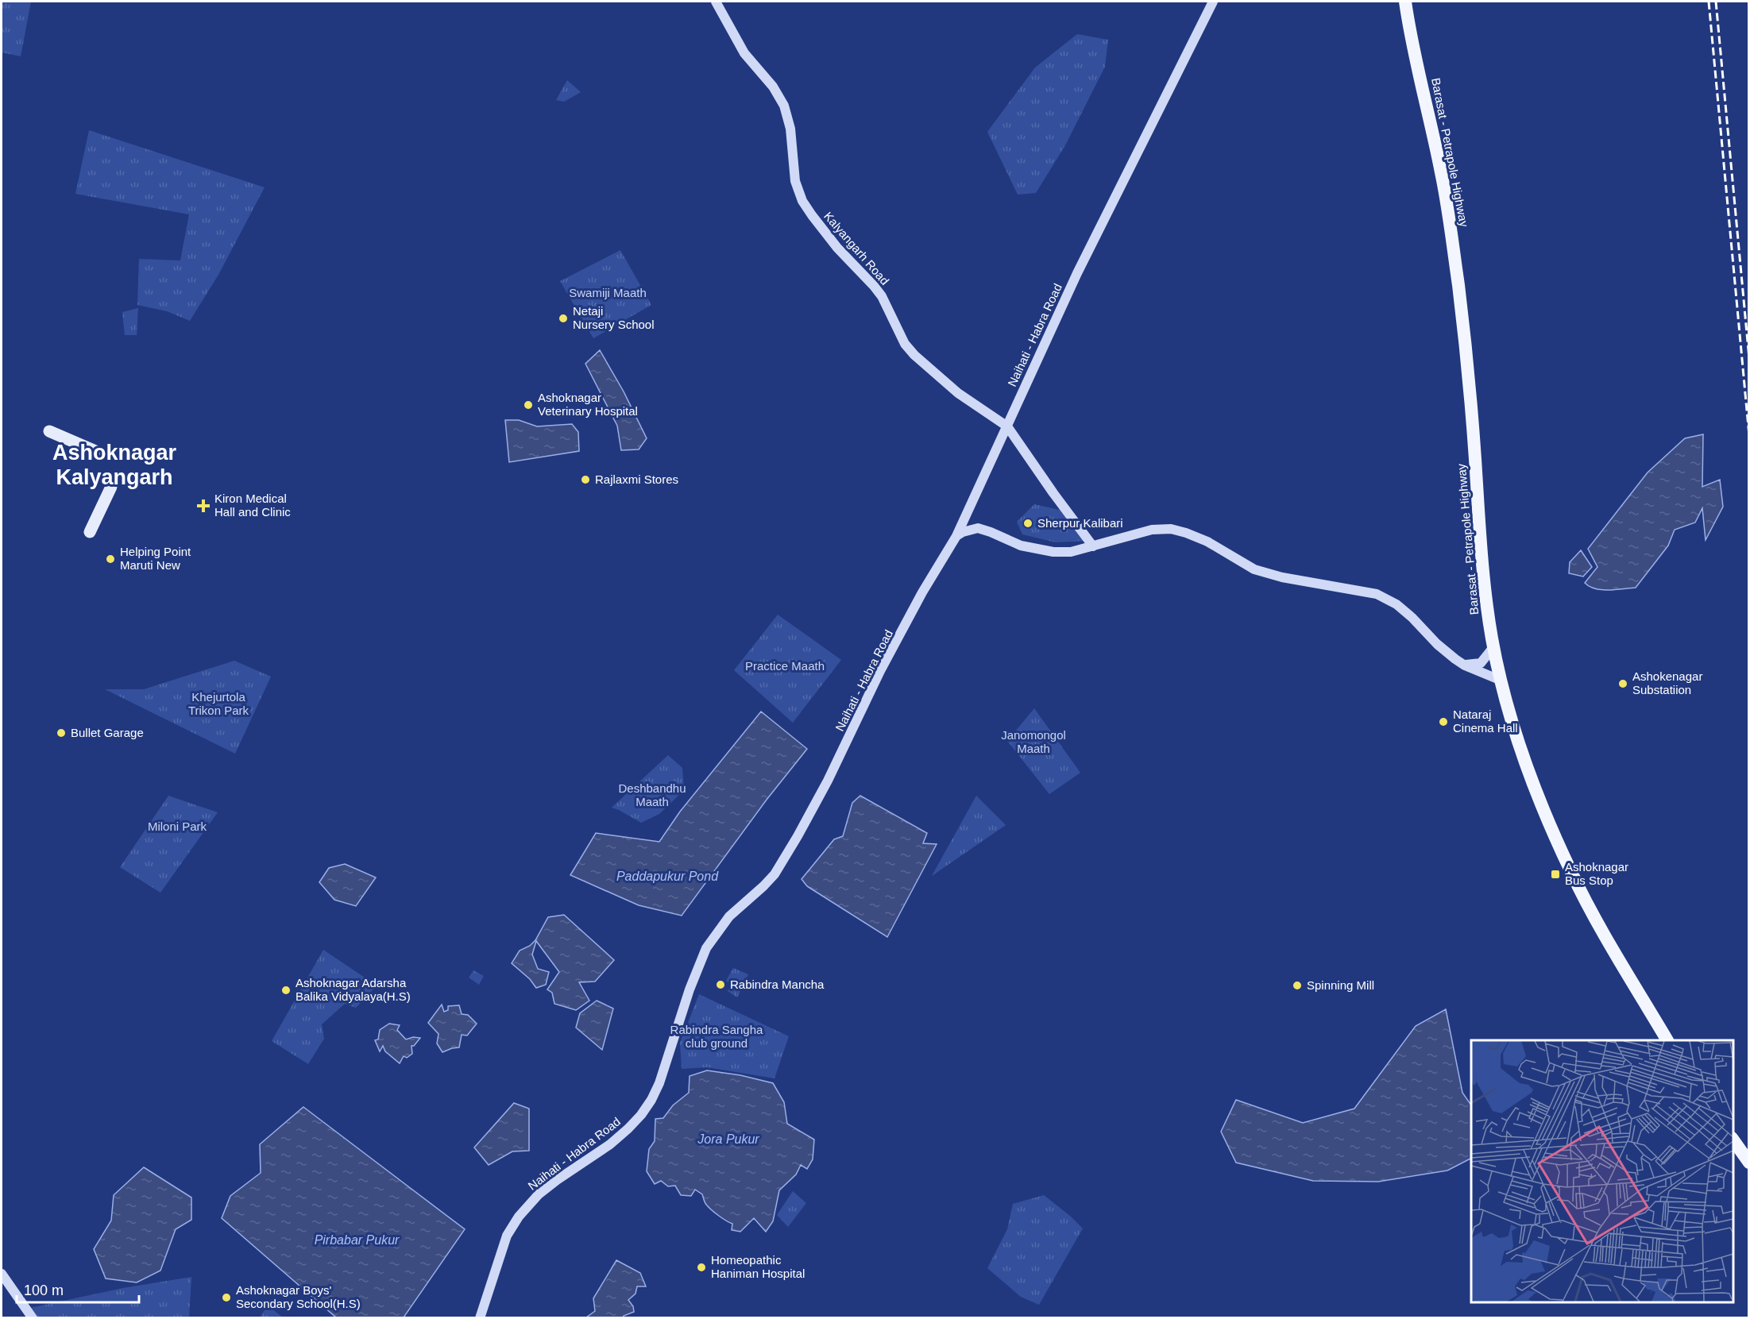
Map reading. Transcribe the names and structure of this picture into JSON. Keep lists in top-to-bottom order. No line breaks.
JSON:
{"streets":{"highway":["Barasat - Petrapole Highway"],"main road":["Kalyangarh Road","Naihati - Habra Road"]},"crossings":[["Kalyangarh Road","Naihati - Habra Road"]],"districts":["Ashoknagar Kalyangarh"],"water":["Paddapukur Pond","Jora Pukur","Pirbabar Pukur"],"parks":["Swamiji Maath","Practice Maath","Khejurtola Trikon Park","Janomongol Maath","Deshbandhu Maath","Miloni Park","Rabindra Sangha club ground"],"places":{"other":["Netaji Nursery School","Ashoknagar Veterinary Hospital","Rajlaxmi Stores","Sherpur Kalibari","Helping Point Maruti New","Ashokenagar Substatiion","Nataraj Cinema Hall","Bullet Garage","Rabindra Mancha","Spinning Mill","Ashoknagar Adarsha Balika Vidyalaya(H.S)","Homeopathic Haniman Hospital","Ashoknagar Boys' Secondary School(H.S)"],"health":["Kiron Medical Hall and Clinic"],"transit":["Ashoknagar Bus Stop"]},"scale_bar":"100 m"}
